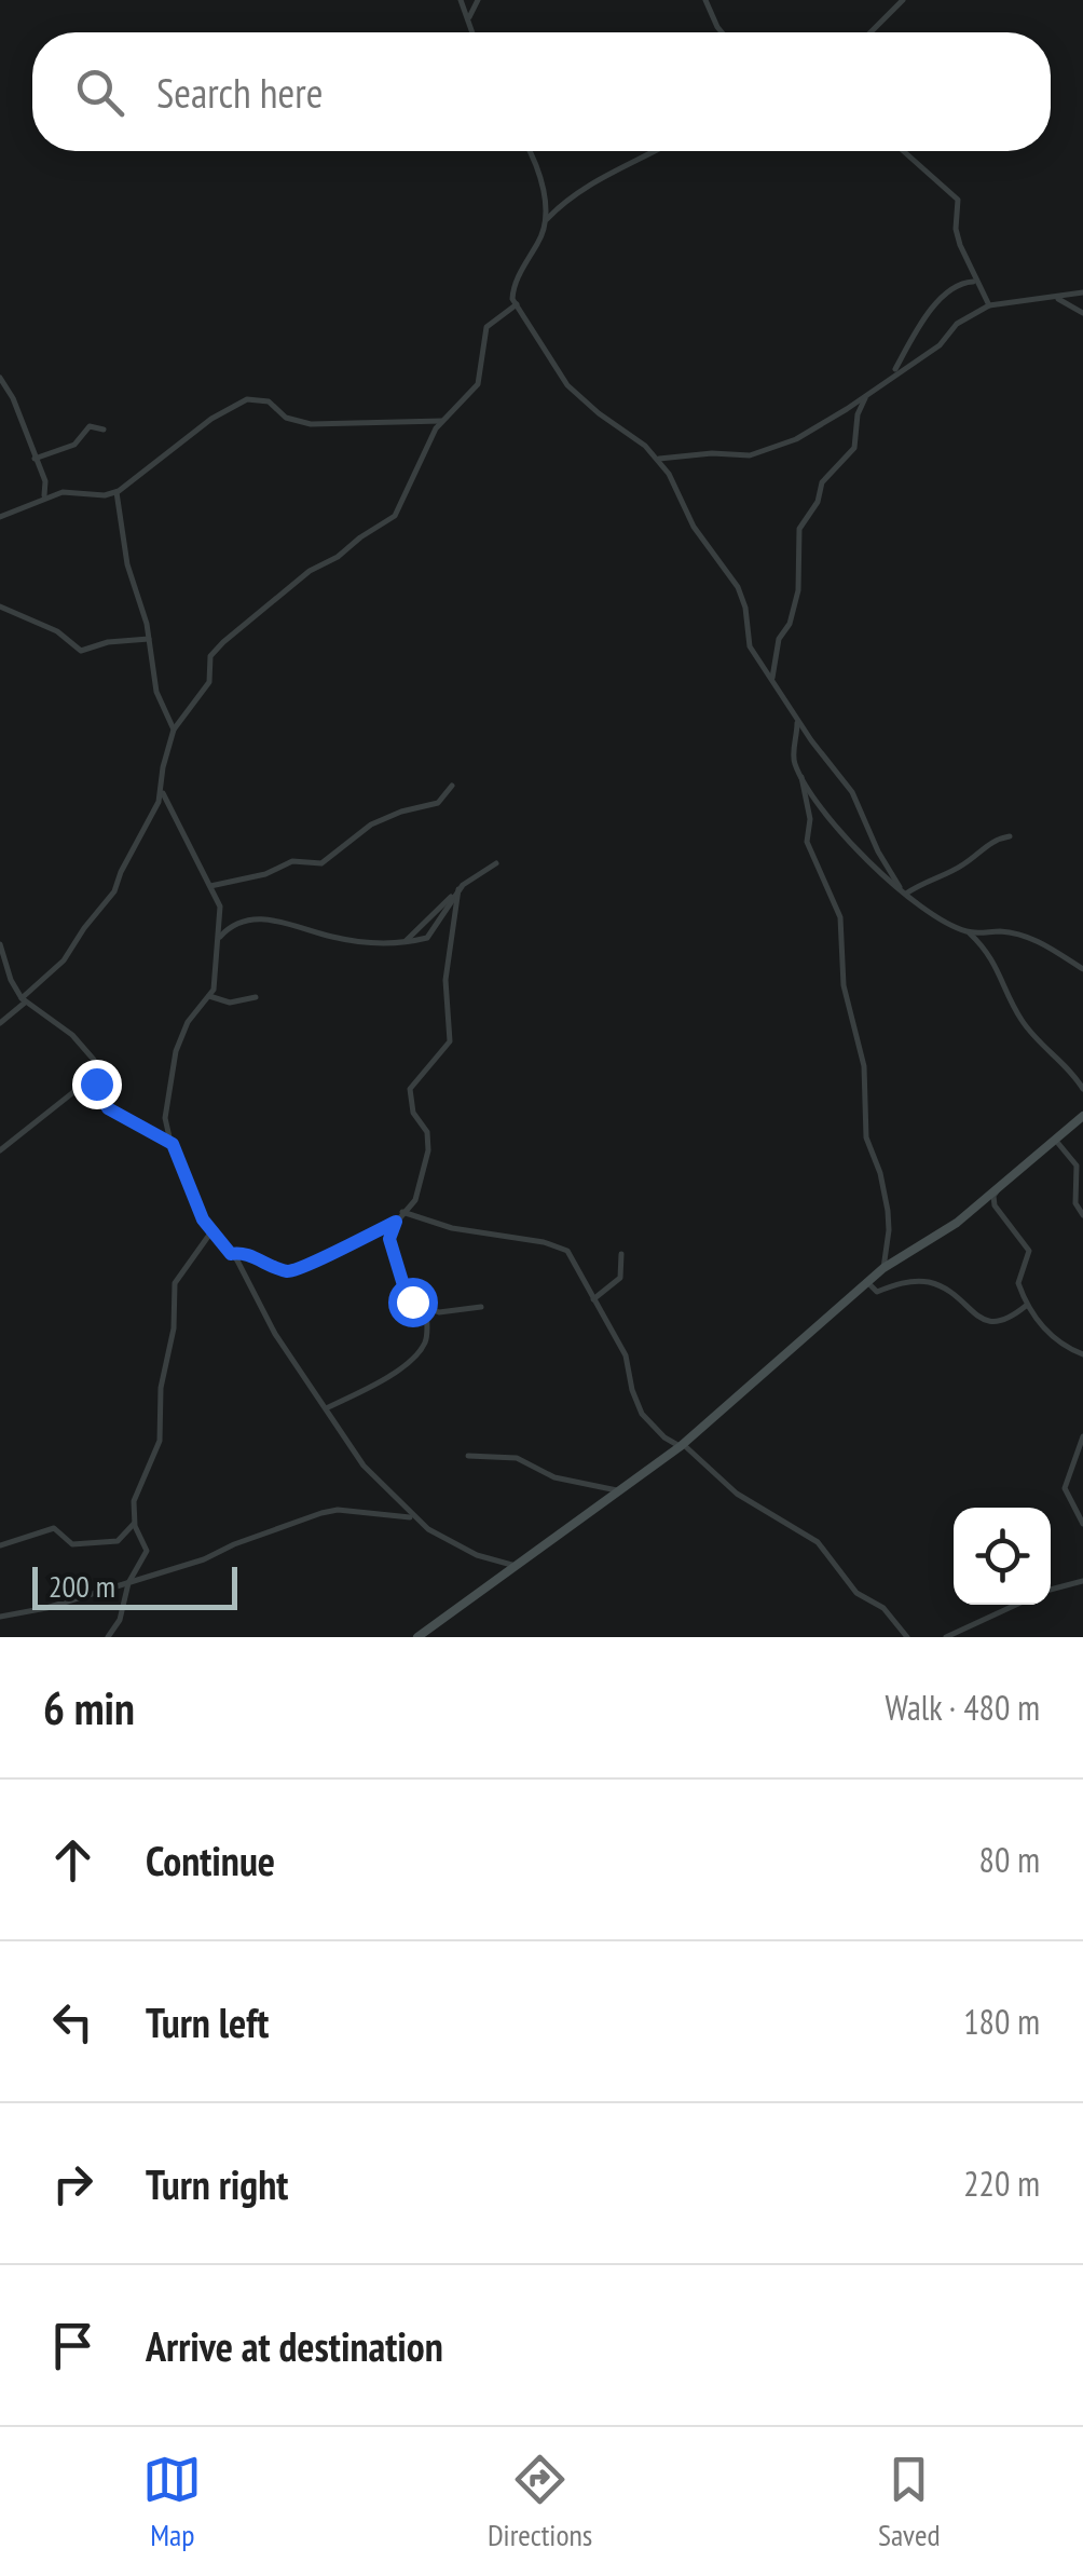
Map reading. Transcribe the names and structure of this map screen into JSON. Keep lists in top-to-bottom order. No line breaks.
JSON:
{"scale_bar":"200 m","page":{"search":"Search here","scale":"200 m","heading":["6 min","Walk · 480 m"],"list":[["Continue","80 m"],["Turn left","180 m"],["Turn right","220 m"],"Arrive at destination"],"nav":["Map","Directions","Saved"]}}
